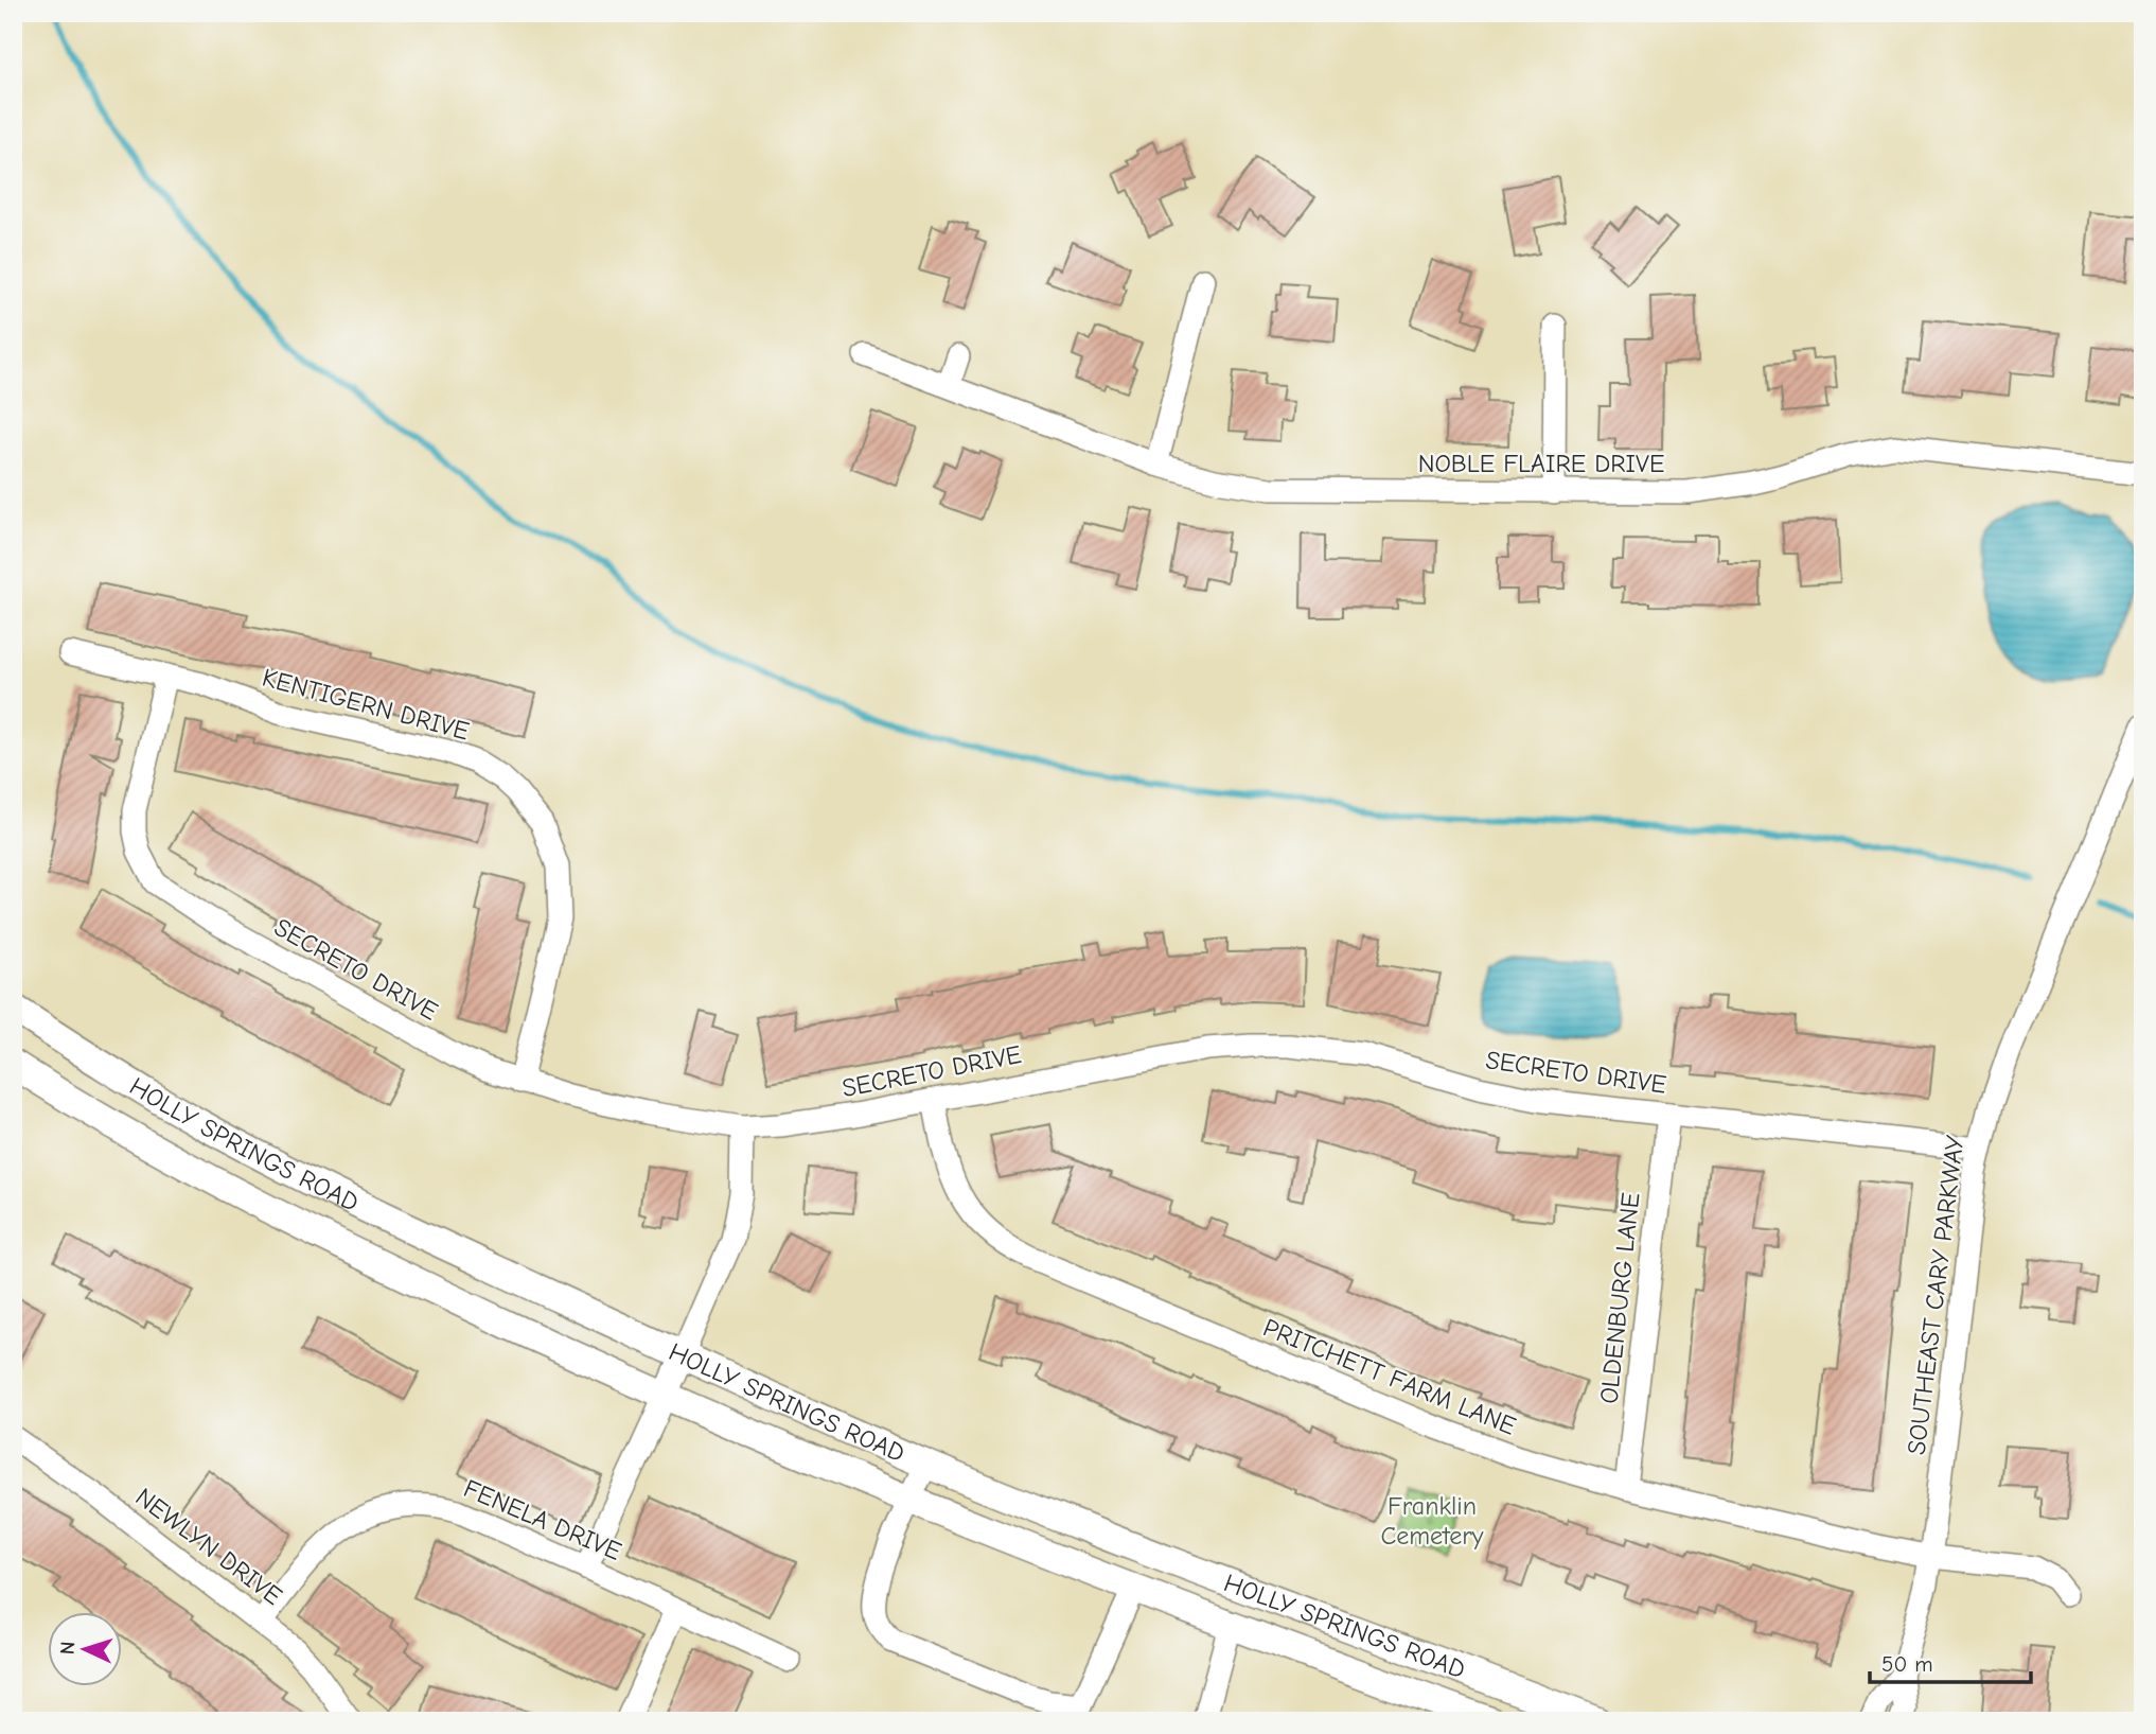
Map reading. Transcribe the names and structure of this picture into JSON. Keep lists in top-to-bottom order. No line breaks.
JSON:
{"streets":{"main road":["HOLLY SPRINGS ROAD"],"street":["NOBLE FLAIRE DRIVE","KENTIGERN DRIVE","SECRETO DRIVE","SOUTHEAST CARY PARKWAY","OLDENBURG LANE","PRITCHETT FARM LANE","FENELA DRIVE","NEWLYN DRIVE"]},"crossings":[["KENTIGERN DRIVE","SECRETO DRIVE"],["SECRETO DRIVE","SOUTHEAST CARY PARKWAY"],["SECRETO DRIVE","OLDENBURG LANE"],["SECRETO DRIVE","PRITCHETT FARM LANE"],["SOUTHEAST CARY PARKWAY","PRITCHETT FARM LANE"],["OLDENBURG LANE","PRITCHETT FARM LANE"],["FENELA DRIVE","NEWLYN DRIVE"]],"parks":["Franklin Cemetery"],"scale_bar":"50 m","north":"left"}
